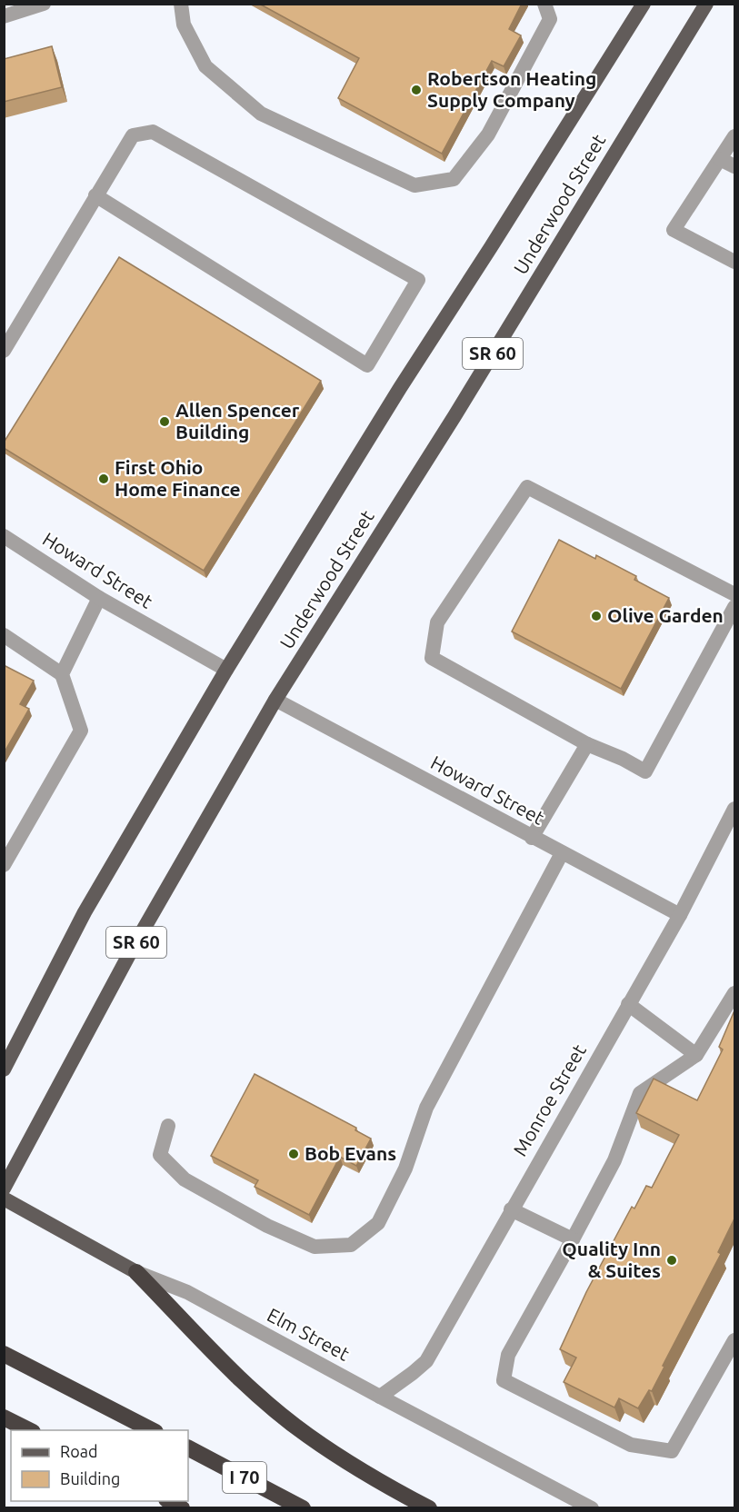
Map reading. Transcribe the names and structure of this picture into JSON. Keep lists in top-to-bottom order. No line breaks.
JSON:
{"streets":{"highway":["I 70"],"main road":["Underwood Street","SR 60","Elm Street"],"street":["Howard Street","Monroe Street"]},"crossings":[["Underwood Street","Howard Street"],["Howard Street","Monroe Street"],["Monroe Street","Elm Street"]],"places":["Robertson Heating Supply Company","Allen Spencer Building","First Ohio Home Finance","Olive Garden","Bob Evans","Quality Inn & Suites"],"legend":["Road","Building"]}
